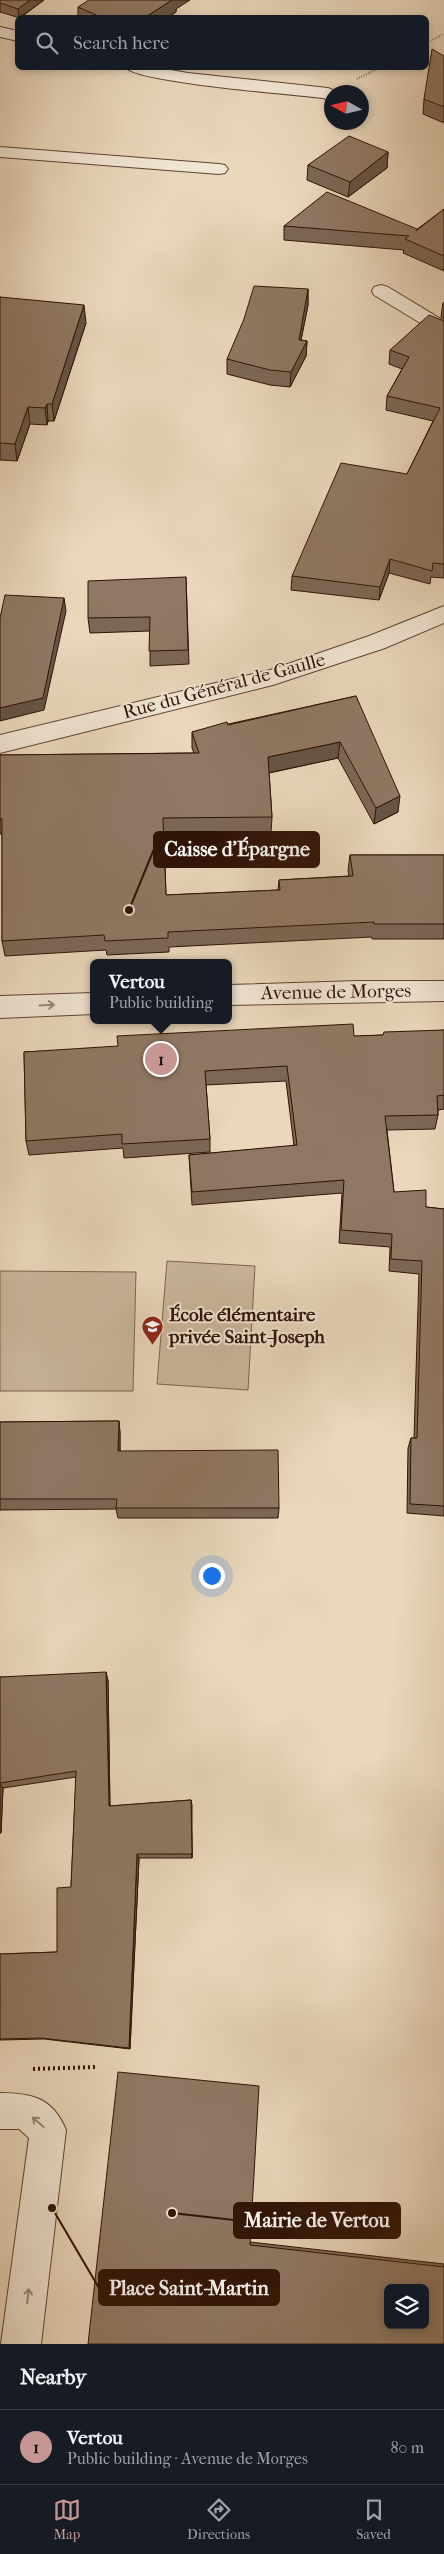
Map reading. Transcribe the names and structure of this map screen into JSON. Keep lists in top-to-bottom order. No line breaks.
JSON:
{"streets":{"street":["Rue du Général de Gaulle","Avenue de Morges"]},"places":{"other":["Caisse d'Épargne","Place Saint-Martin","Mairie de Vertou"],"school or university":["École élémentaire privée Saint-Joseph"]},"north":"left","page":{"search":"Search here","popup":["Vertou","Public building"],"pins":"1","heading":"Nearby","list":[{"mark":"1","name":"Vertou","note":"Public building · Avenue de Morges","value":"80 m"}],"nav":["Map","Directions","Saved"]}}
